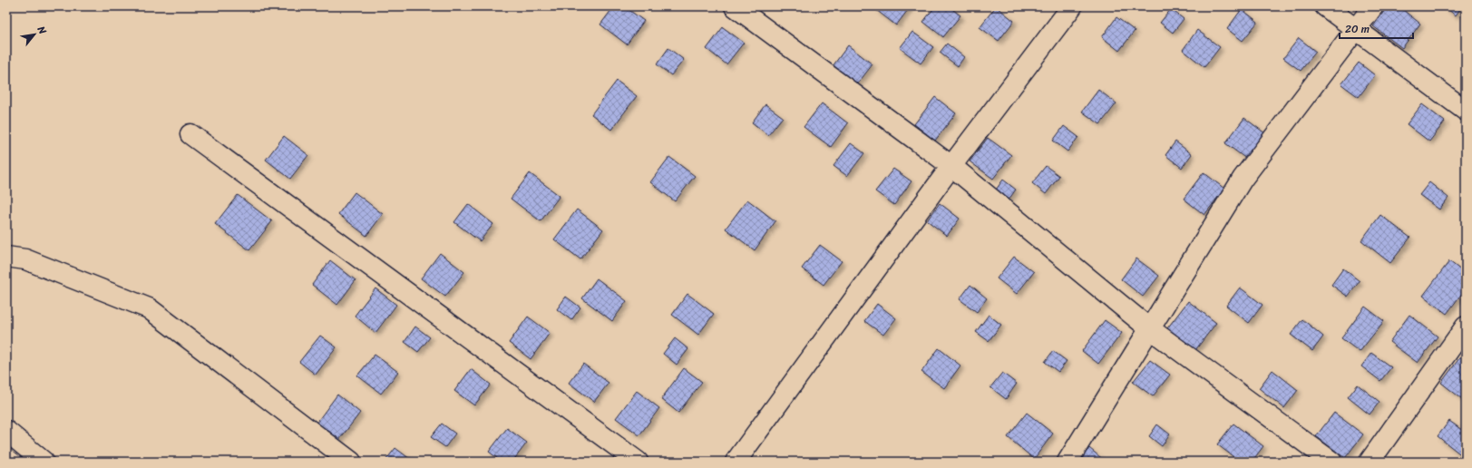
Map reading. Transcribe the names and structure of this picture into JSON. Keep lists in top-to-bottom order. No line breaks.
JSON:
{"scale_bar":"20 m","north":"top right"}
